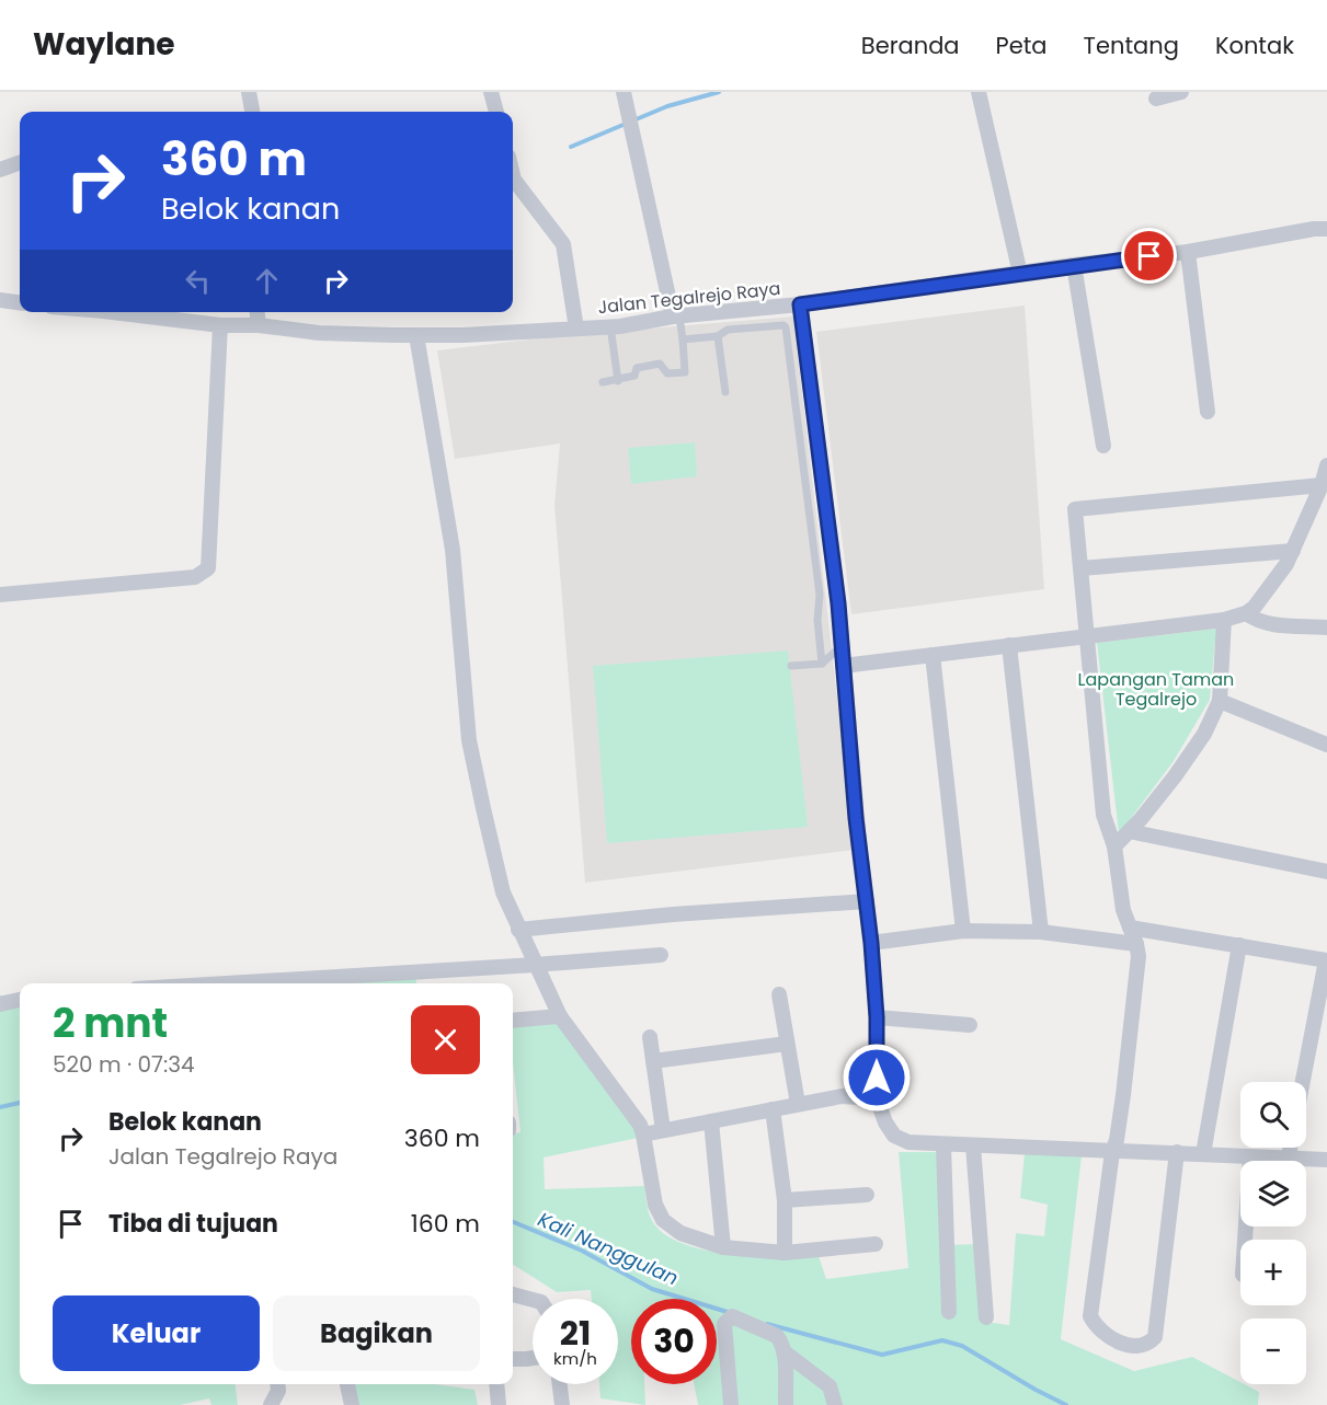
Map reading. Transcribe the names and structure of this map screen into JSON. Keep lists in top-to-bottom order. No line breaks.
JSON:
{"streets":{"street":["Jalan Tegalrejo Raya"]},"water":["Kali Nanggulan"],"parks":["Lapangan Taman Tegalrejo"],"page":{"header":"Waylane","nav":["Beranda","Peta","Tentang","Kontak"],"turn":["360 m","Belok kanan"],"heading":["2 mnt","520 m · 07:34"],"map_buttons":["+","−"],"list":[{"name":"Belok kanan","note":"Jalan Tegalrejo Raya","value":"360 m"},{"name":"Tiba di tujuan","value":"160 m"}],"buttons":["Keluar","Bagikan"],"speed":"21 km/h","limit":"30"}}
